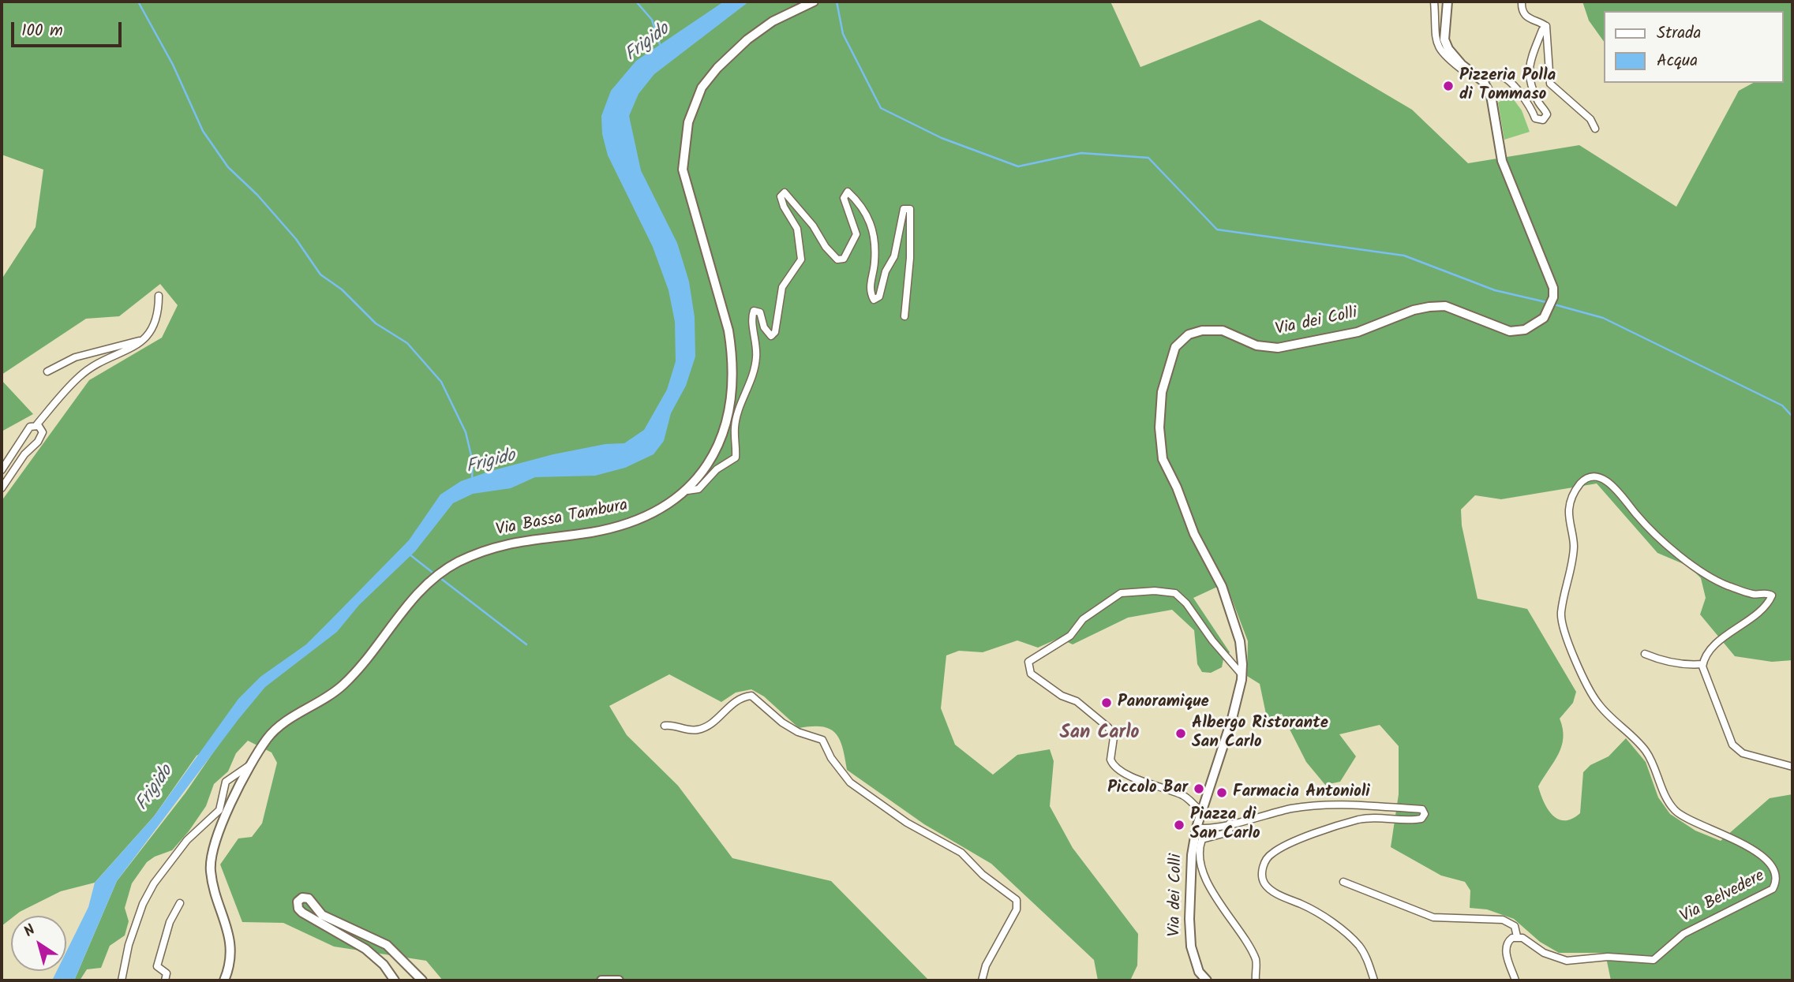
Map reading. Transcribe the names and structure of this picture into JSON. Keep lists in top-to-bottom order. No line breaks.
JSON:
{"streets":{"street":["Via dei Colli","Via Bassa Tambura","Via Belvedere"]},"districts":["San Carlo"],"water":["Frigido"],"places":["Pizzeria Polla di Tommaso","Panoramique","Albergo Ristorante San Carlo","Piccolo Bar","Farmacia Antonioli","Piazza di San Carlo"],"legend":["Strada","Acqua"],"scale_bar":"100 m","north":"top left"}
